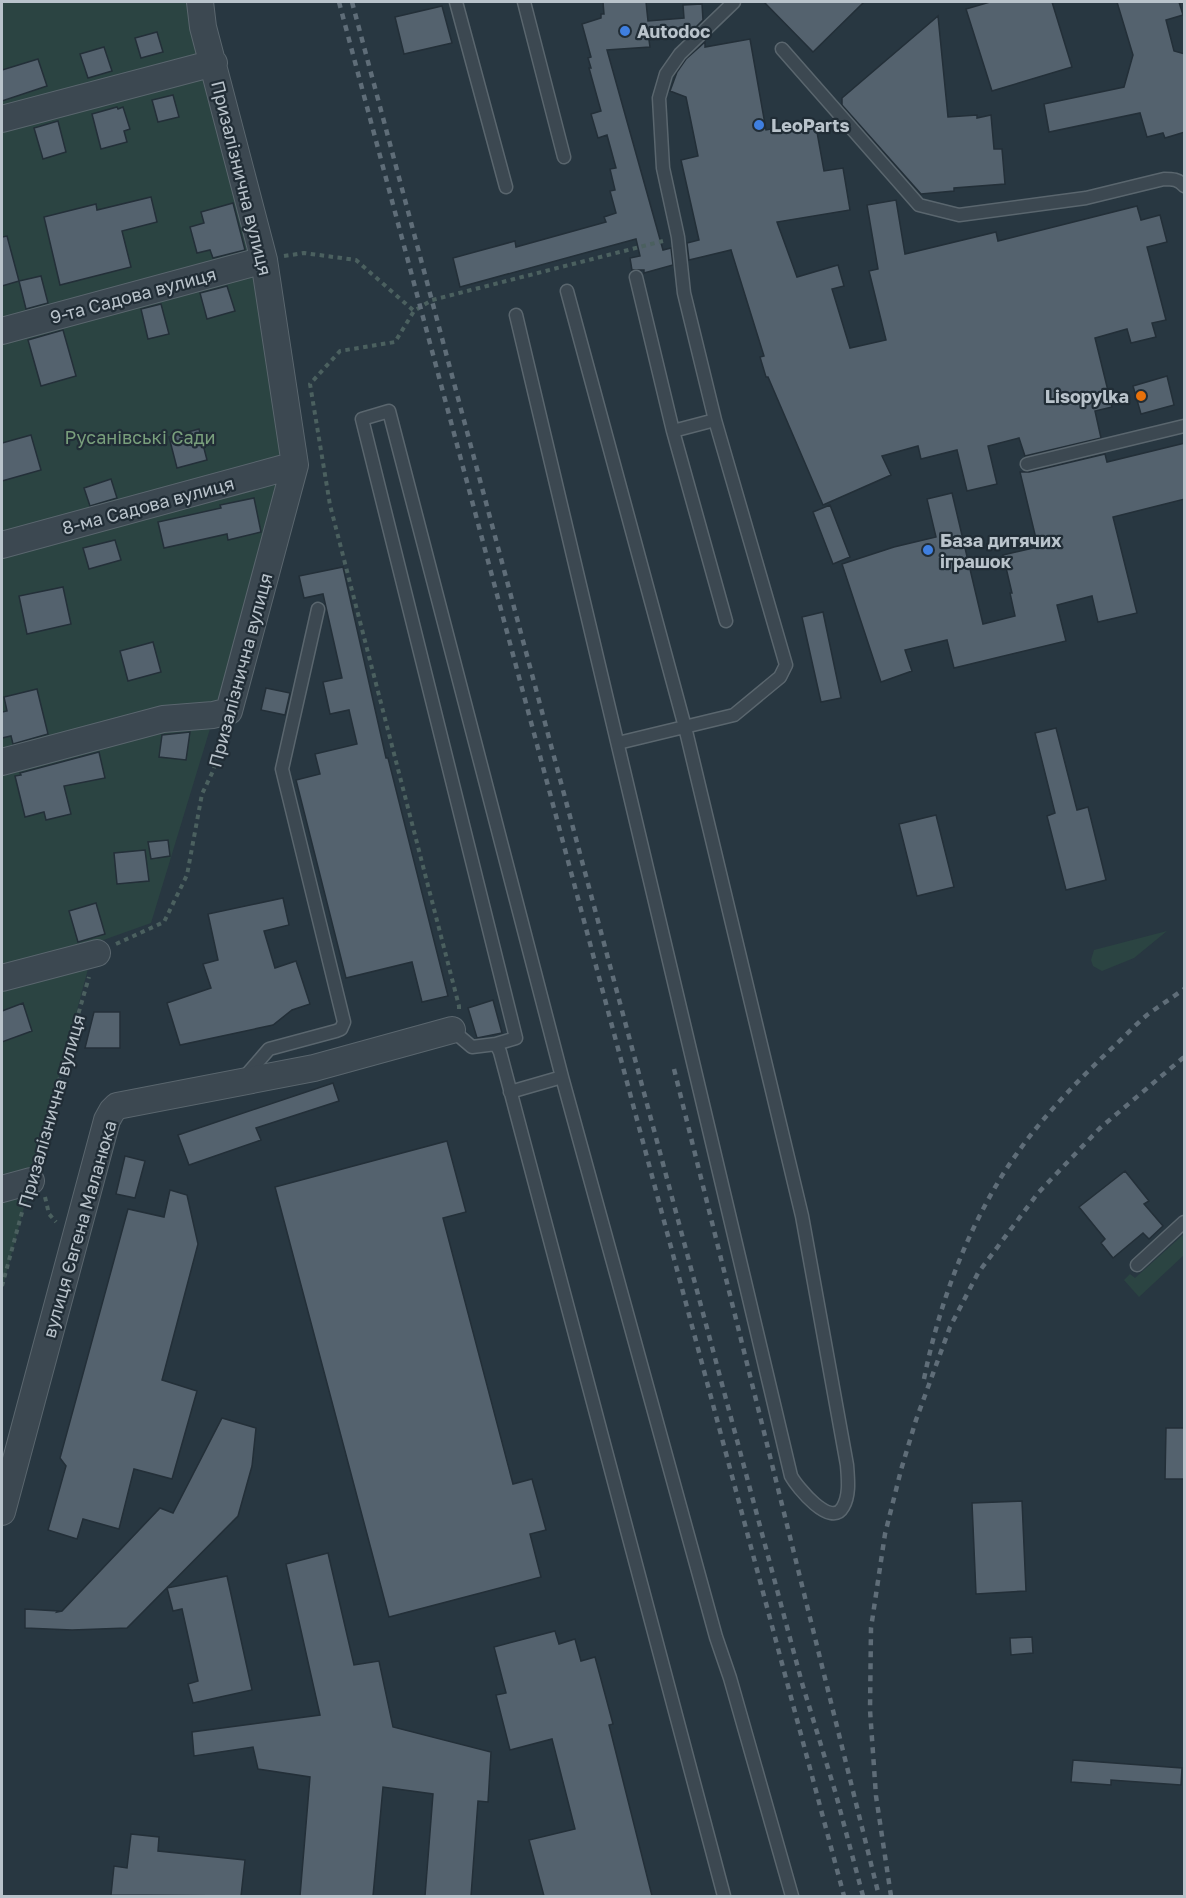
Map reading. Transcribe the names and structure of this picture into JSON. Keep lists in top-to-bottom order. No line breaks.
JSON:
{"streets":{"street":["Призалізнична вулиця","9-та Садова вулиця","8-ма Садова вулиця","вулиця Євгена Маланюка"]},"crossings":[["Призалізнична вулиця","9-та Садова вулиця"],["Призалізнична вулиця","8-ма Садова вулиця"]],"parks":["Русанівські Сади"],"places":["Autodoc","LeoParts","Lisopylka","База дитячих іграшок"]}
